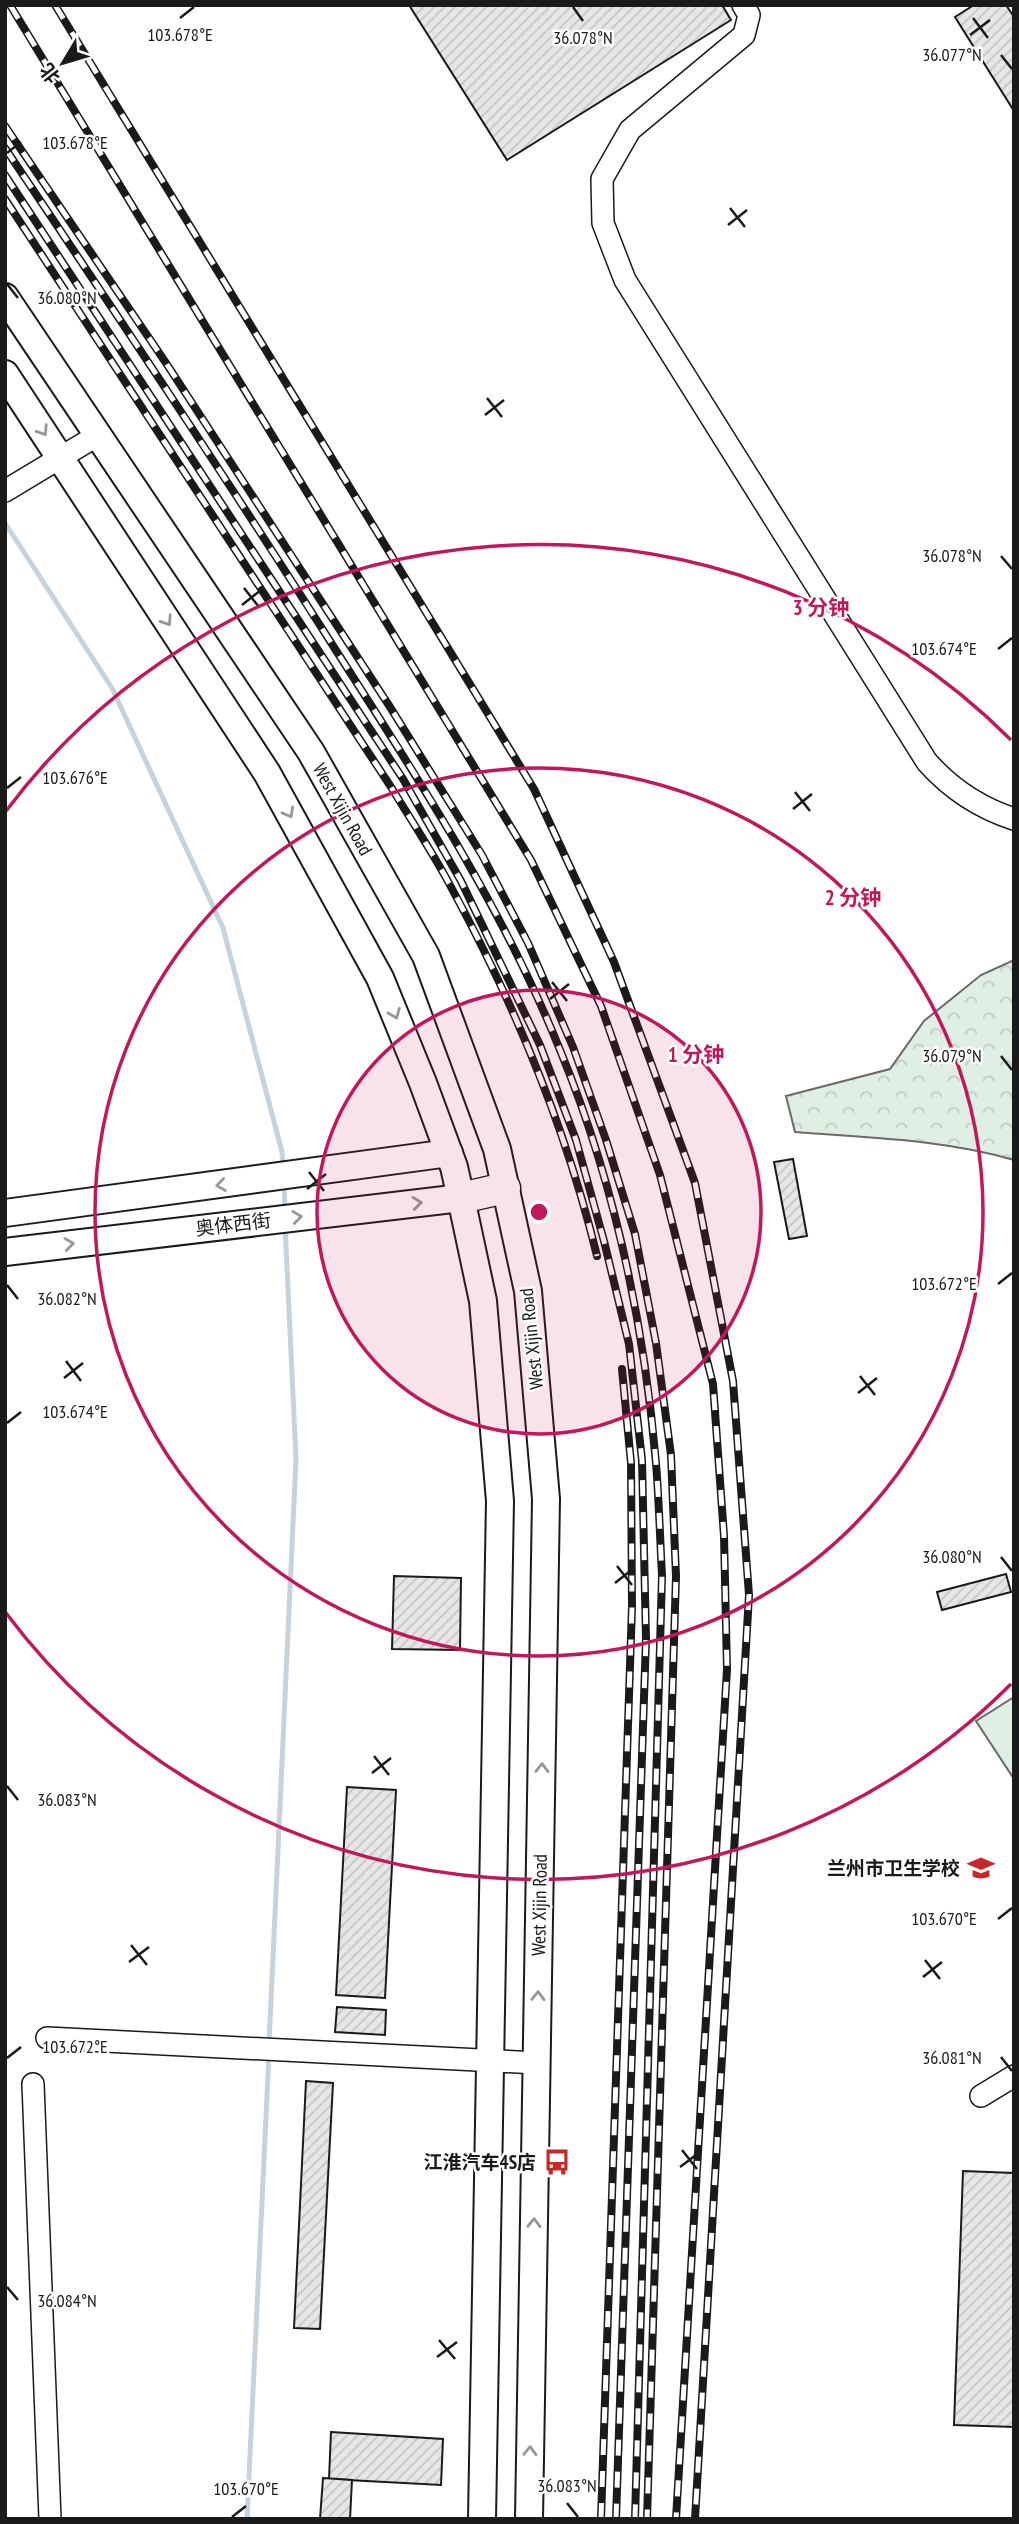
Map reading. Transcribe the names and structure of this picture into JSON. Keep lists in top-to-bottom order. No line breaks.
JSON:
{"streets":{"main road":["West Xijin Road","奥体西街"]},"places":{"school or university":["兰州市卫生学校"],"bus stop":["江淮汽车4S店"]},"north":"bottom left","coordinates":["103.678°E","36.078°N","36.077°N","36.080°N","103.674°E","103.676°E","36.079°N","103.672°E","36.082°N","36.083°N","103.670°E","36.081°N","36.084°N"],"rings":["3 分钟","2 分钟","1 分钟"]}
